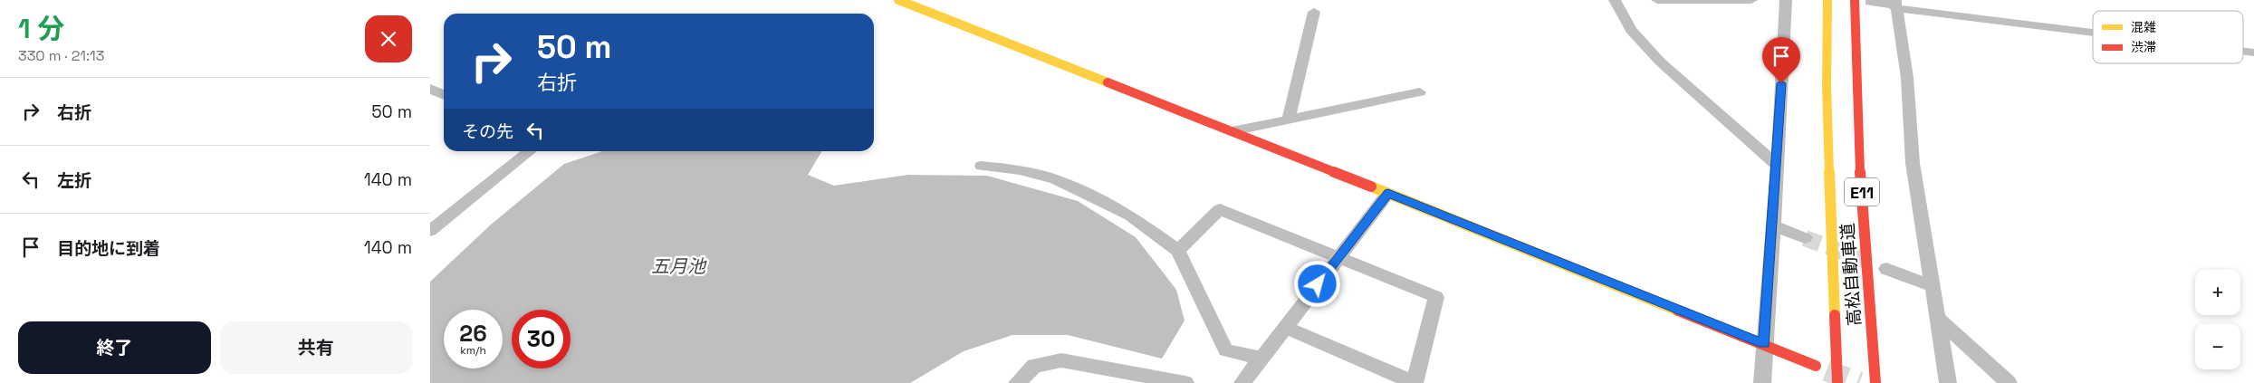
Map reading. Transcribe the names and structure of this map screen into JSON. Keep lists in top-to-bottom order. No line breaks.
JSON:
{"streets":{"main road":["E11","高松自動車道"]},"water":["五月池"],"legend":["混雑","渋滞"],"page":{"heading":["1 分","330 m · 21:13"],"turn":["50 m","右折"],"list":[{"name":"右折","value":"50 m"},{"name":"左折","value":"140 m"},{"name":"目的地に到着","value":"140 m"}],"then":"その先","map_buttons":["+","−"],"speed":"26 km/h","limit":"30","buttons":["終了","共有"]}}
